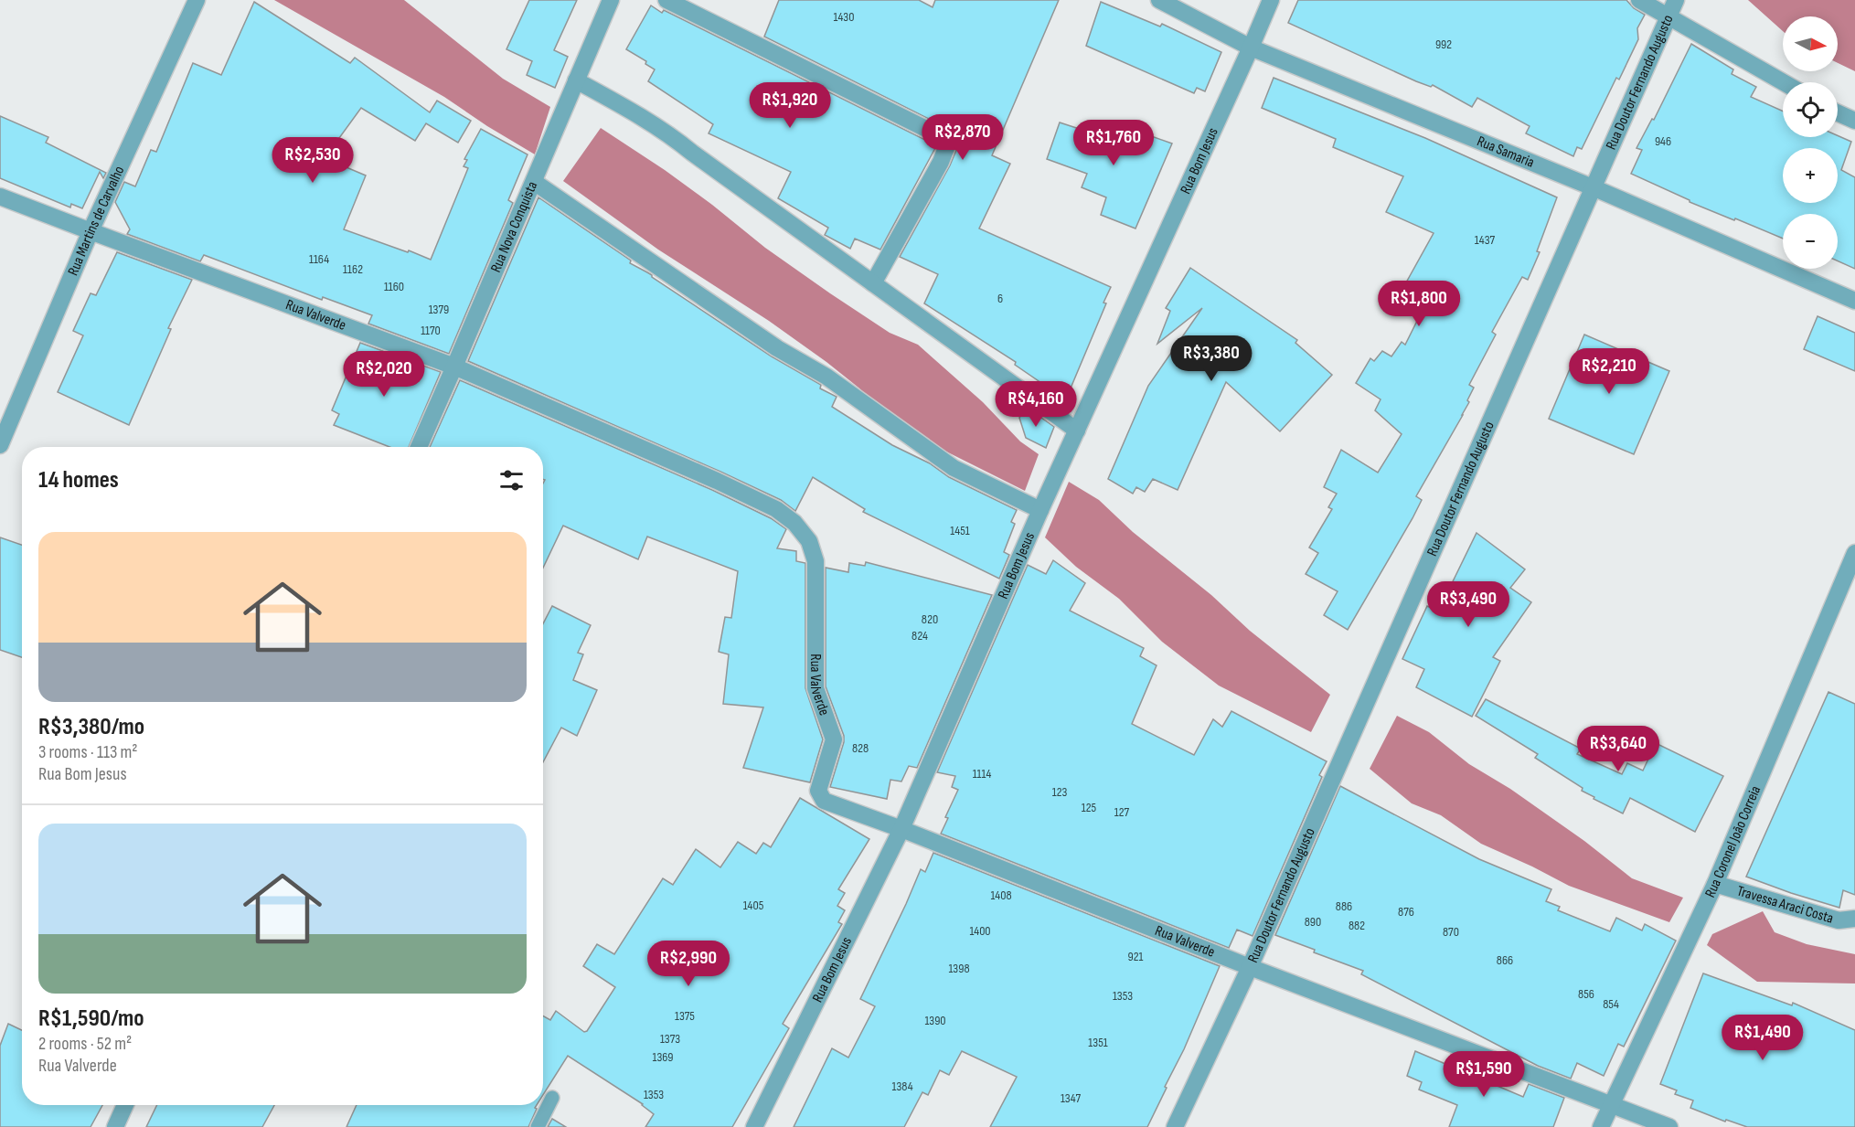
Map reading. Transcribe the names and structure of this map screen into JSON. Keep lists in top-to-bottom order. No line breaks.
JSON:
{"streets":{"street":["Rua Doutor Fernando Augusto","Rua Samaria","Rua Bom Jesus","Rua Martins de Carvalho","Rua Nova Conquista","Rua Valverde","Rua Coronel João Correia","Travessa Araci Costa"]},"crossings":[["Rua Doutor Fernando Augusto","Rua Samaria"],["Rua Doutor Fernando Augusto","Rua Valverde"],["Rua Samaria","Rua Bom Jesus"],["Rua Bom Jesus","Rua Valverde"],["Rua Martins de Carvalho","Rua Valverde"],["Rua Nova Conquista","Rua Valverde"],["Rua Valverde","Rua Coronel João Correia"],["Rua Coronel João Correia","Travessa Araci Costa"]],"house_numbers":["1430","992","946","1437","1164","1162","1160","6","1379","1170","1451","820","824","828","1114","123","125","127","1408","1405","886","876","890","882","1400","870","921","866","1398","856","1353","854","1375","1390","1373","1351","1369","1384","1353","1347"],"north":"right","page":{"map_buttons":["+","−"],"price":["R$1,920","R$2,870","R$1,760","R$2,530","R$1,800","R$3,380","R$2,210","R$2,020","R$4,160","R$3,490","R$3,640","R$2,990","R$1,490","R$1,590"],"heading":"14 homes","list":[{"name":"R$3,380/mo","note":"3 rooms · 113 m² · Rua Bom Jesus"},{"name":"R$1,590/mo","note":"2 rooms · 52 m² · Rua Valverde"}]}}
